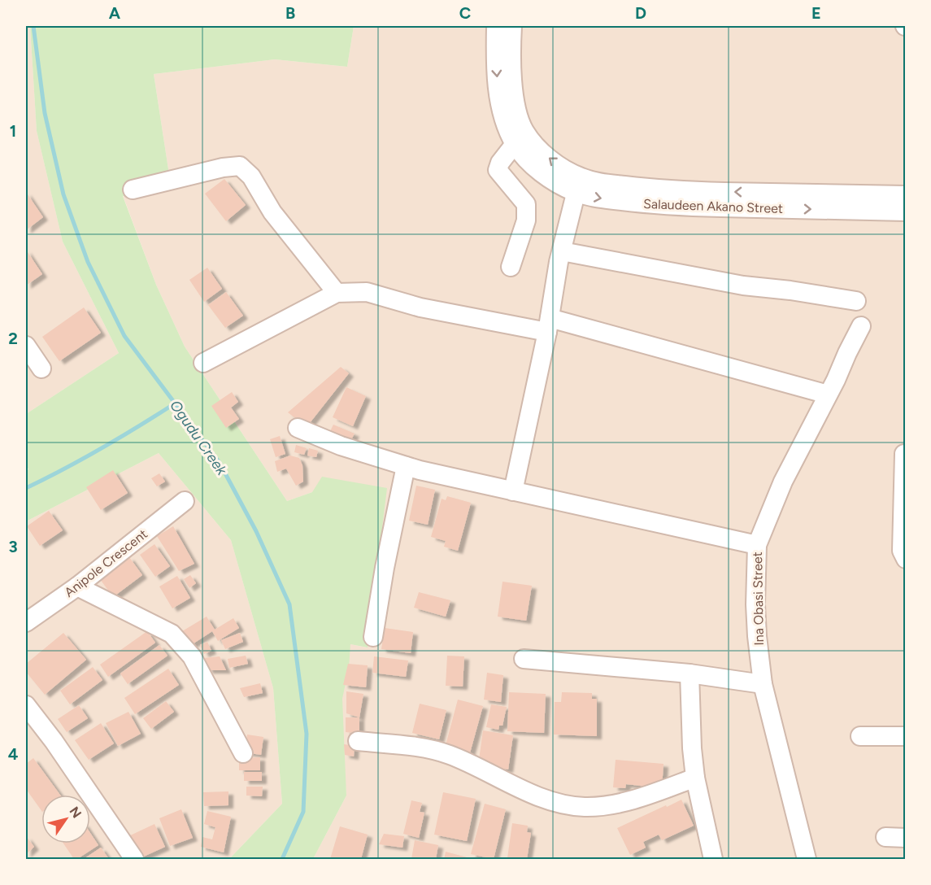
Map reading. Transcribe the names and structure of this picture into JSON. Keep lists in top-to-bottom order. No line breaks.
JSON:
{"streets":{"street":["Salaudeen Akano Street","Anipole Crescent","Ina Obasi Street"]},"water":["Ogudu Creek"],"north":"top right","grid":{"columns":["A","B","C","D","E"],"rows":["1","2","3","4"]}}
